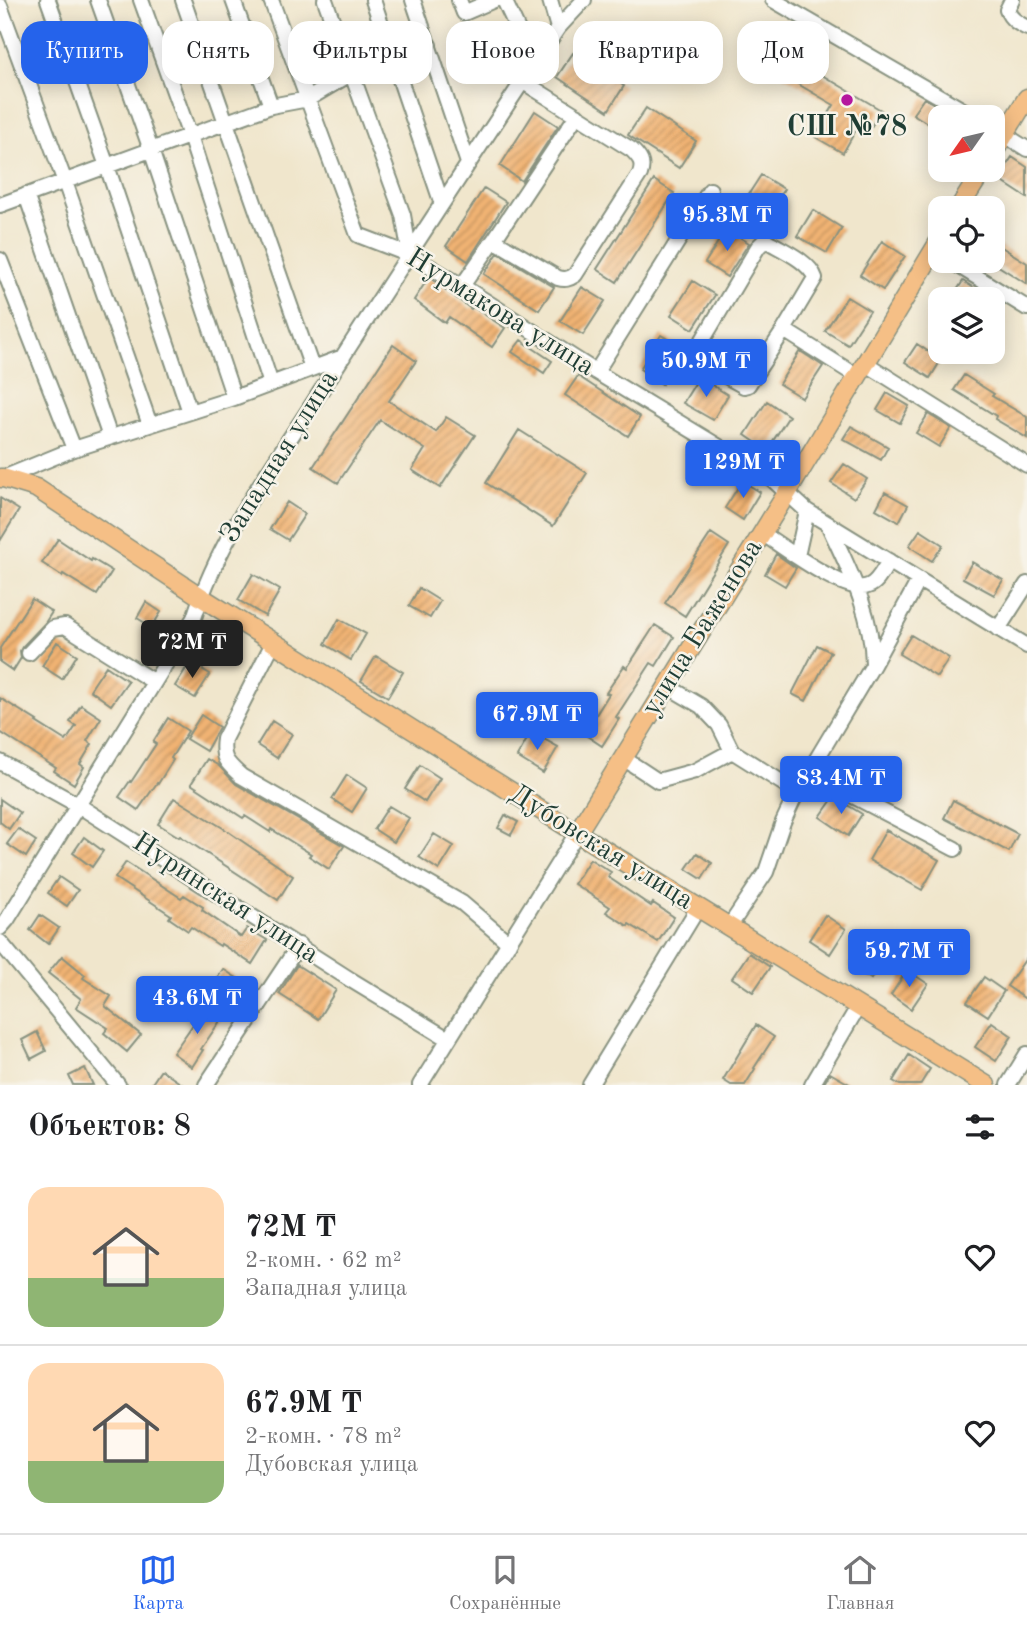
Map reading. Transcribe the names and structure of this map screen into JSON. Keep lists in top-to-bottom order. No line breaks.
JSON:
{"streets":{"main road":["улица Баженова","Дубовская улица"],"street":["Нурмакова улица","Западная улица","Нуринская улица"]},"crossings":[["Нурмакова улица","Западная улица"],["Нурмакова улица","улица Баженова"],["Западная улица","Дубовская улица"],["Западная улица","Нуринская улица"],["улица Баженова","Дубовская улица"],["улица Баженова","Нуринская улица"]],"places":["СШ №78"],"north":"bottom left","page":{"chip":["Купить","Снять","Фильтры","Новое","Квартира","Дом"],"price":["95.3M ₸","50.9M ₸","129M ₸","72M ₸","67.9M ₸","83.4M ₸","59.7M ₸","43.6M ₸"],"heading":"Объектов: 8","list":[{"name":"72M ₸","note":"2-комн. · 62 m² · Западная улица"},{"name":"67.9M ₸","note":"2-комн. · 78 m² · Дубовская улица"}],"tabs":["Карта","Сохранённые","Главная"]}}
